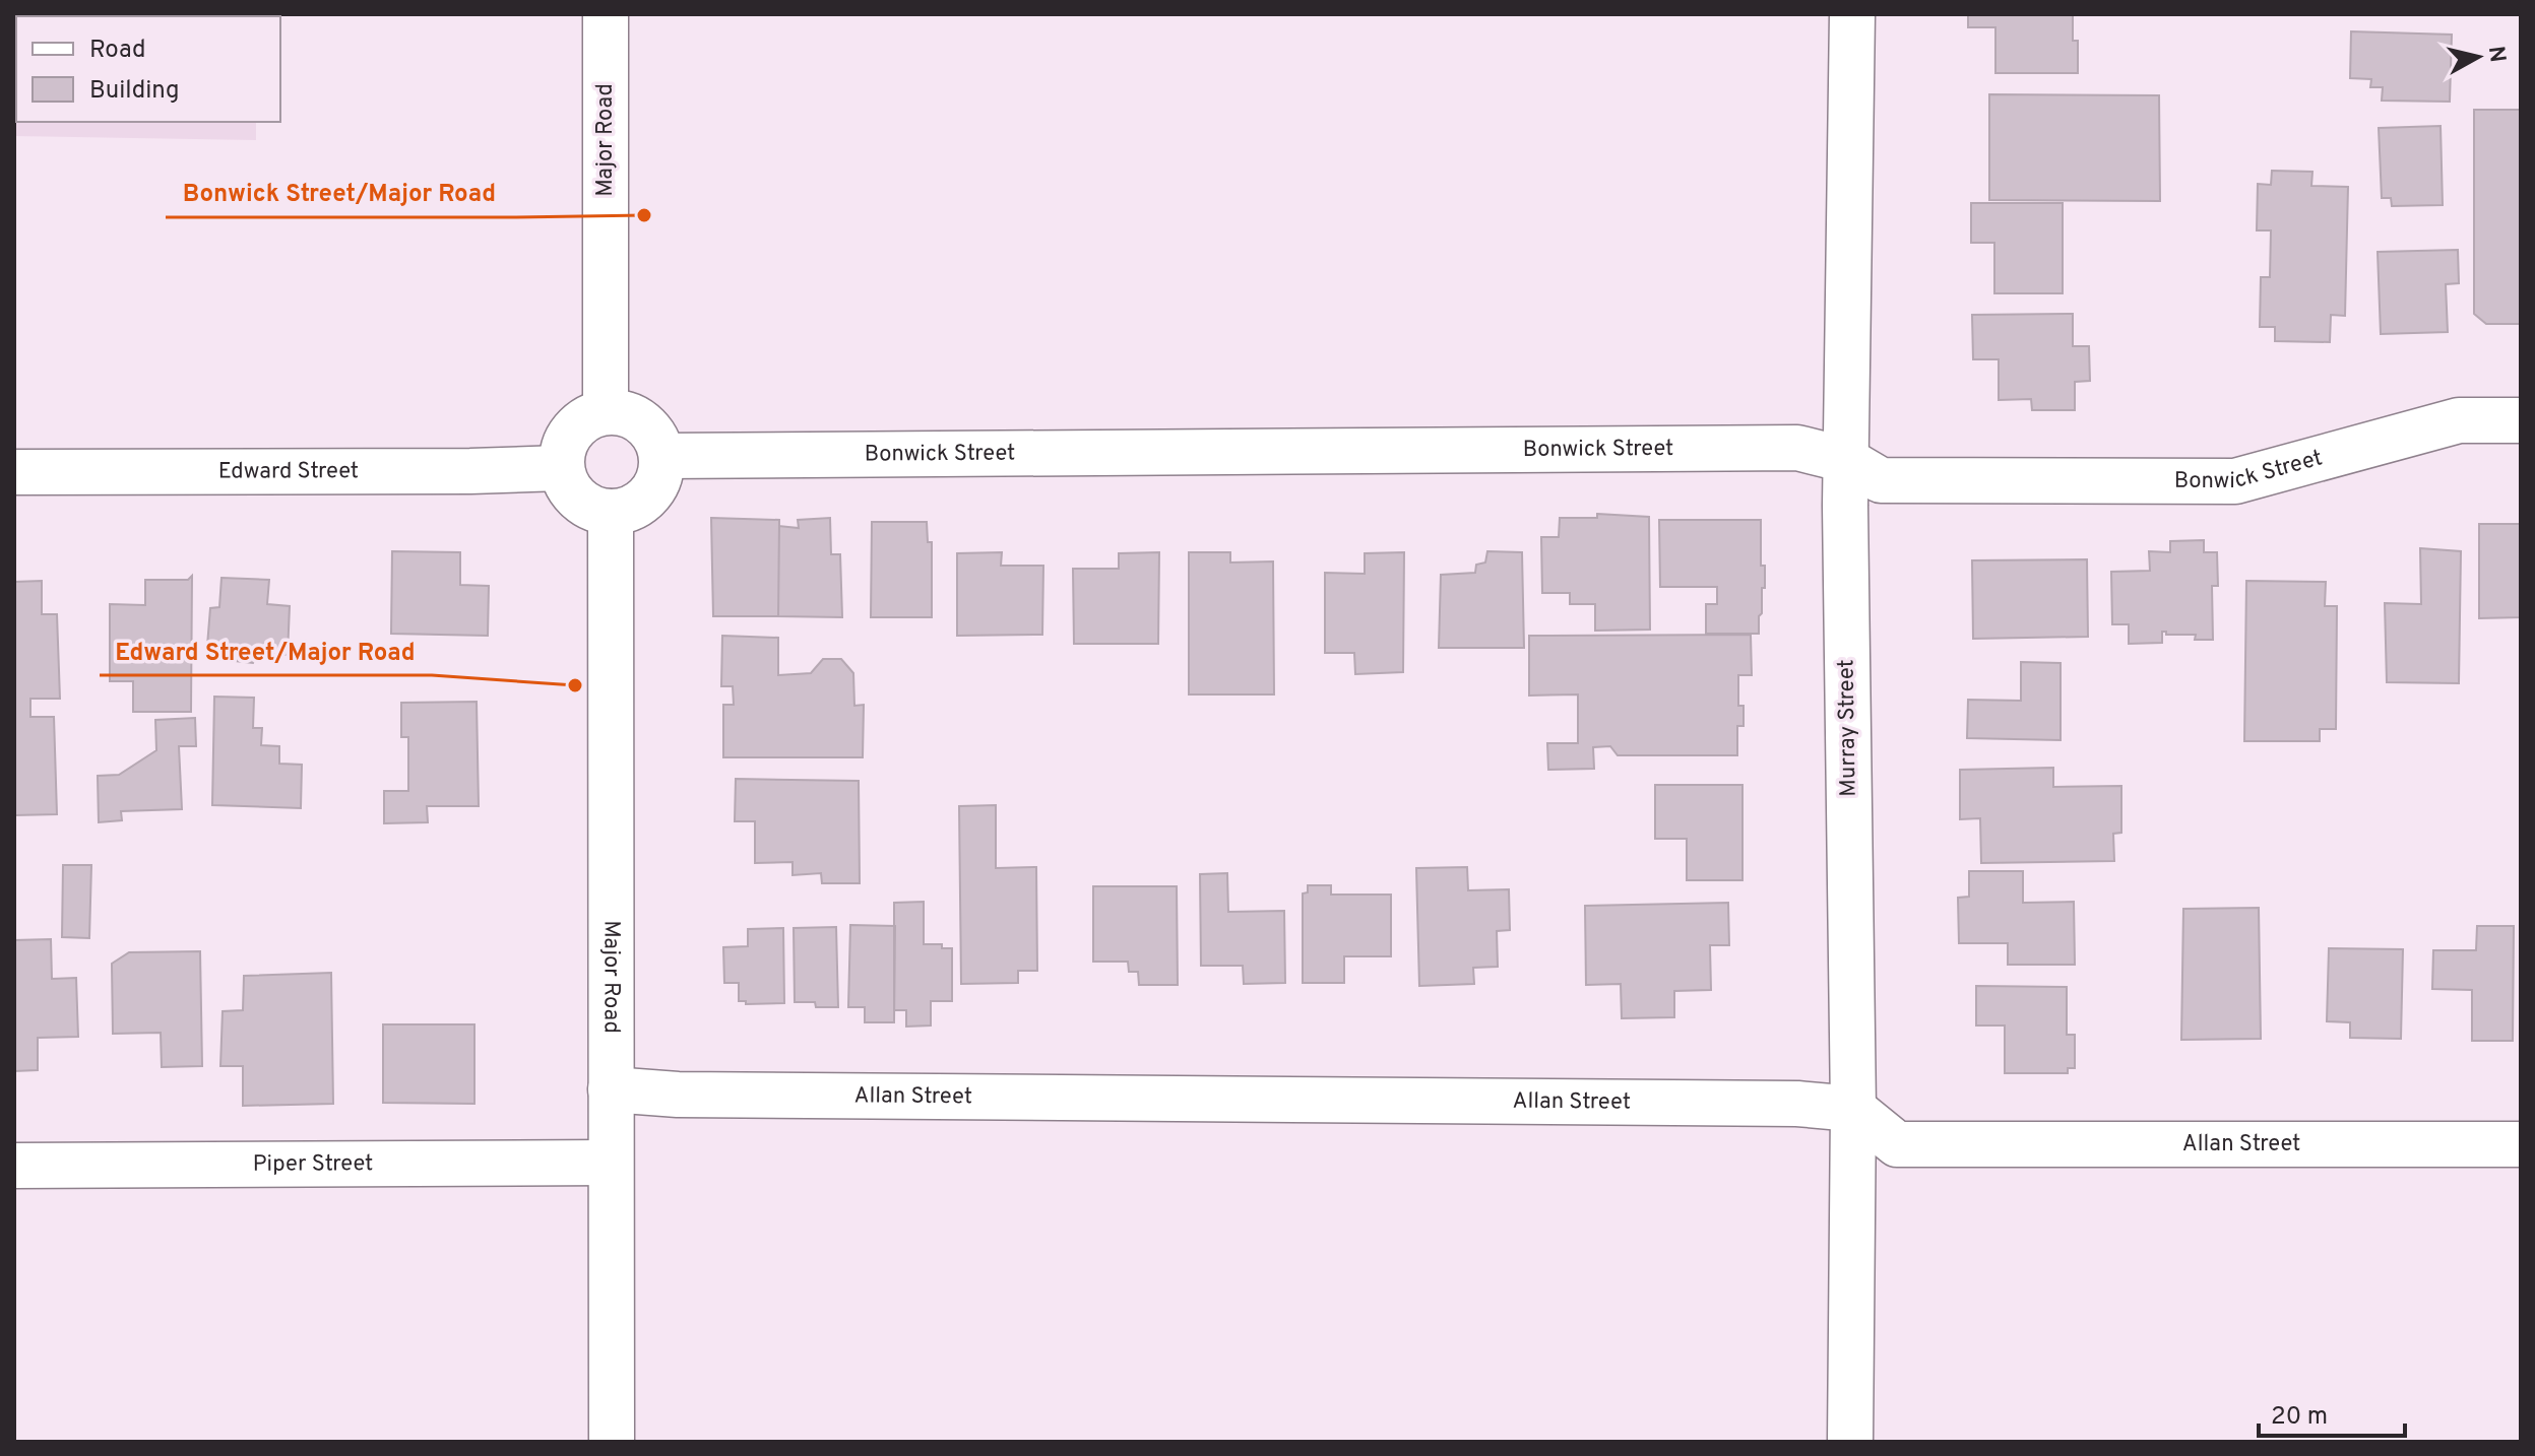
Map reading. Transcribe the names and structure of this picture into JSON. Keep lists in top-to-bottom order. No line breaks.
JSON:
{"streets":{"street":["Major Road","Bonwick Street","Edward Street","Murray Street","Allan Street","Piper Street"]},"crossings":[["Major Road","Bonwick Street"],["Major Road","Edward Street"],["Major Road","Allan Street"],["Major Road","Piper Street"],["Bonwick Street","Edward Street"],["Bonwick Street","Murray Street"],["Murray Street","Allan Street"]],"places":["Bonwick Street/Major Road","Edward Street/Major Road"],"legend":["Road","Building"],"scale_bar":"20 m","north":"right"}
